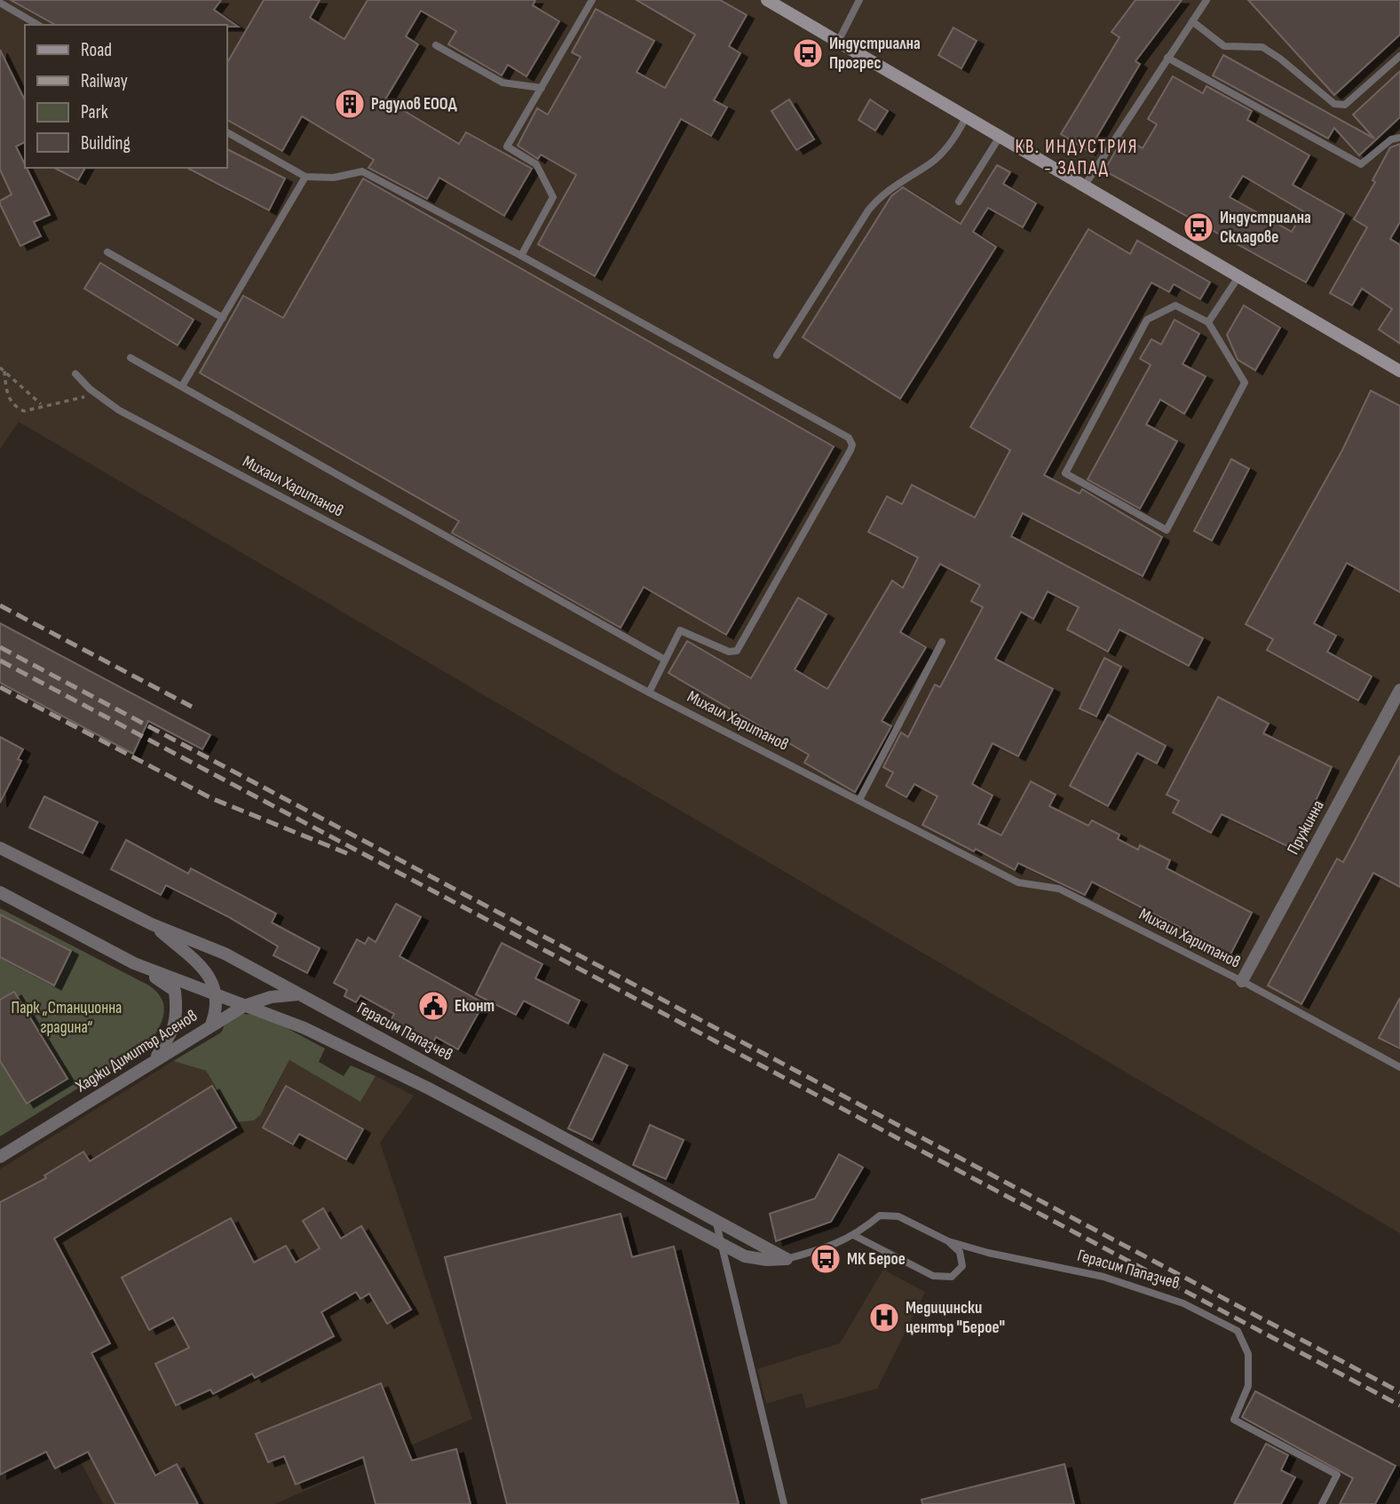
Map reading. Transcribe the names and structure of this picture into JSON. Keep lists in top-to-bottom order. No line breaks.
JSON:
{"streets":{"street":["Пружинна","Герасим Папазчев","Хаджи Димитър Асенов"],"lane":["Михаил Хаританов"]},"crossings":[["Михаил Хаританов","Пружинна"],["Герасим Папазчев","Хаджи Димитър Асенов"]],"districts":["КВ. ИНДУСТРИЯ - ЗАПАД"],"parks":["Парк „Станционна градина“"],"places":{"bus stop":["Индустриална Прогрес","Индустриална Складове","МК Берое"],"building":["Радулов ЕООД"],"public building":["Еконт"],"hospital":["Медицински център \"Берое\""]},"legend":["Road","Railway","Park","Building"]}
